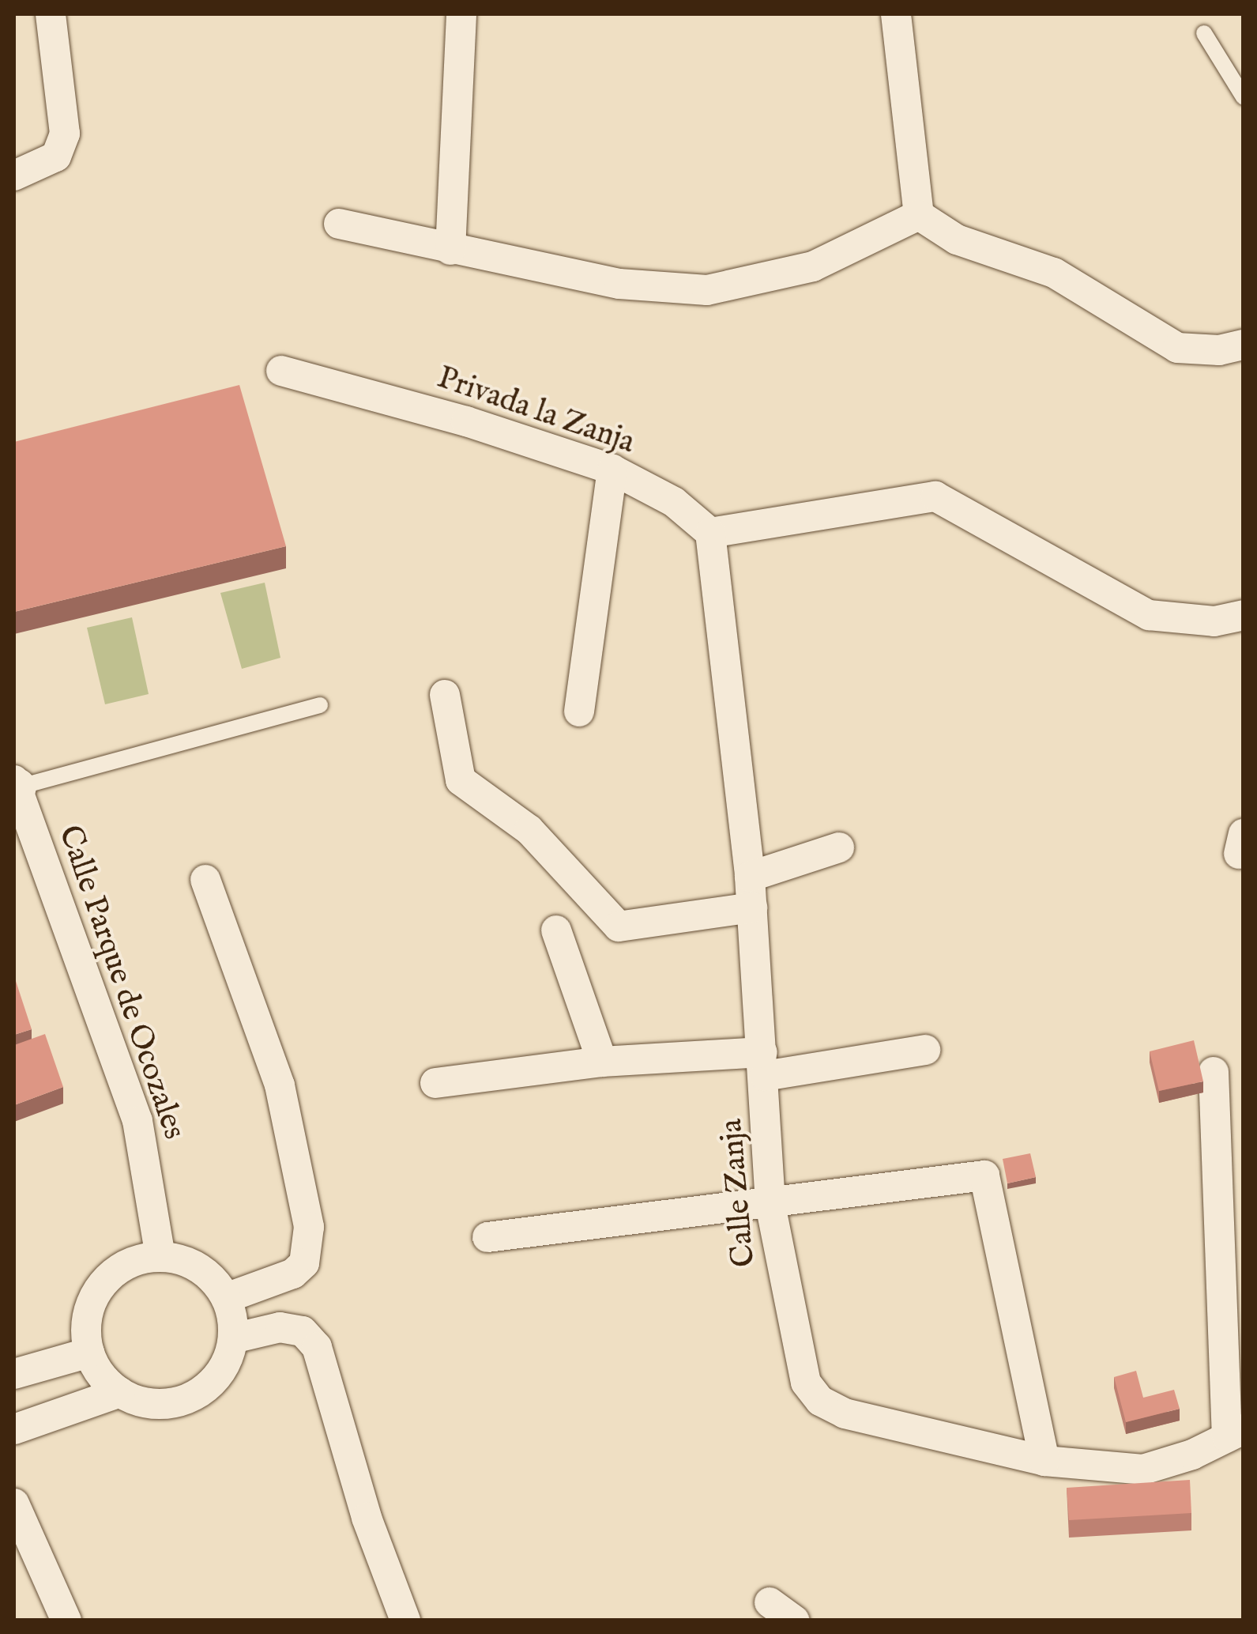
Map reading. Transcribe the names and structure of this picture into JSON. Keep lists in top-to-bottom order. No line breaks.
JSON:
{"streets":{"street":["Privada la Zanja","Calle Parque de Ocozales","Calle Zanja"]},"crossings":[["Privada la Zanja","Calle Zanja"]]}
